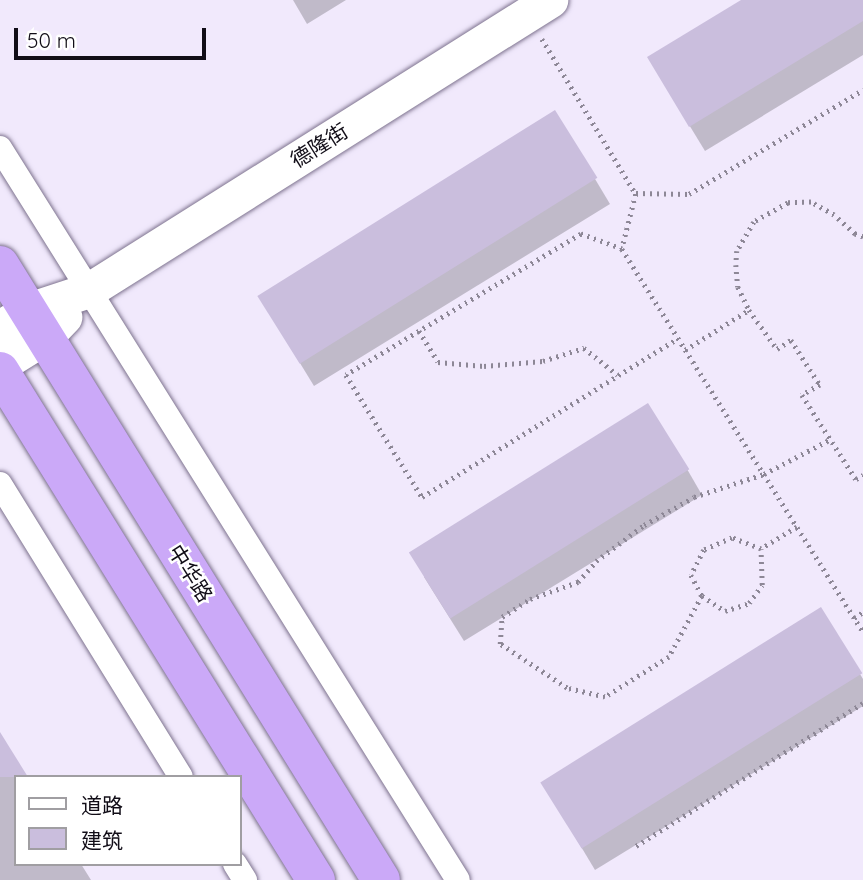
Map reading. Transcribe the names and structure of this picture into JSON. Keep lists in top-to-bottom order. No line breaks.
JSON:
{"streets":{"highway":["中华路"],"main road":["德隆街"]},"crossings":[["德隆街","中华路"]],"legend":["道路","建筑"],"scale_bar":"50 m"}
